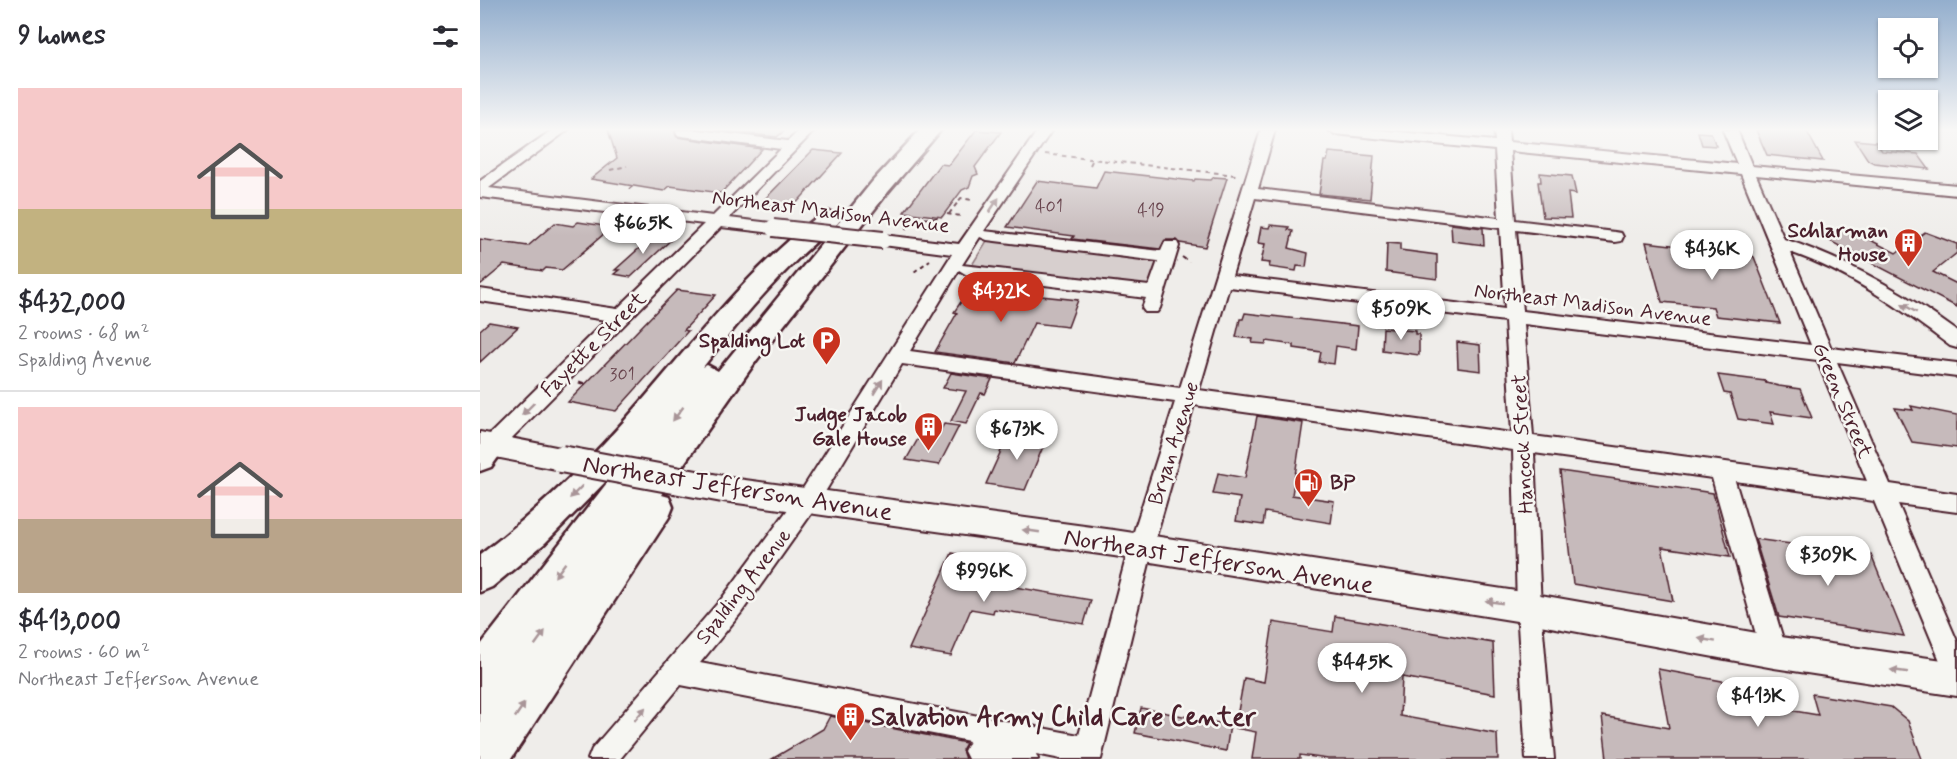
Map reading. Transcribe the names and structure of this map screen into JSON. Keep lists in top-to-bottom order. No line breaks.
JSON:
{"streets":{"main road":["Northeast Jefferson Avenue"],"street":["Northeast Madison Avenue","Fayette Street","Green Street","Bryan Avenue","Hancock Street","Spalding Avenue"]},"crossings":[["Northeast Madison Avenue","Fayette Street"],["Northeast Madison Avenue","Green Street"],["Northeast Madison Avenue","Bryan Avenue"],["Northeast Madison Avenue","Hancock Street"],["Northeast Madison Avenue","Spalding Avenue"],["Fayette Street","Northeast Jefferson Avenue"],["Bryan Avenue","Northeast Jefferson Avenue"],["Hancock Street","Northeast Jefferson Avenue"],["Northeast Jefferson Avenue","Spalding Avenue"]],"one_way":["Fayette Street","Northeast Jefferson Avenue","Spalding Avenue"],"places":{"building":["Schlarman House","Judge Jacob Gale House","Salvation Army Child Care Center"],"parking":["Spalding Lot"],"fuel station":["BP"]},"house_numbers":["401","419","301"],"page":{"heading":"9 homes","list":[{"name":"$432,000","note":"2 rooms · 68 m² · Spalding Avenue"},{"name":"$413,000","note":"2 rooms · 60 m² · Northeast Jefferson Avenue"}],"price":["$665K","$436K","$432K","$509K","$673K","$309K","$996K","$445K","$413K"]}}
